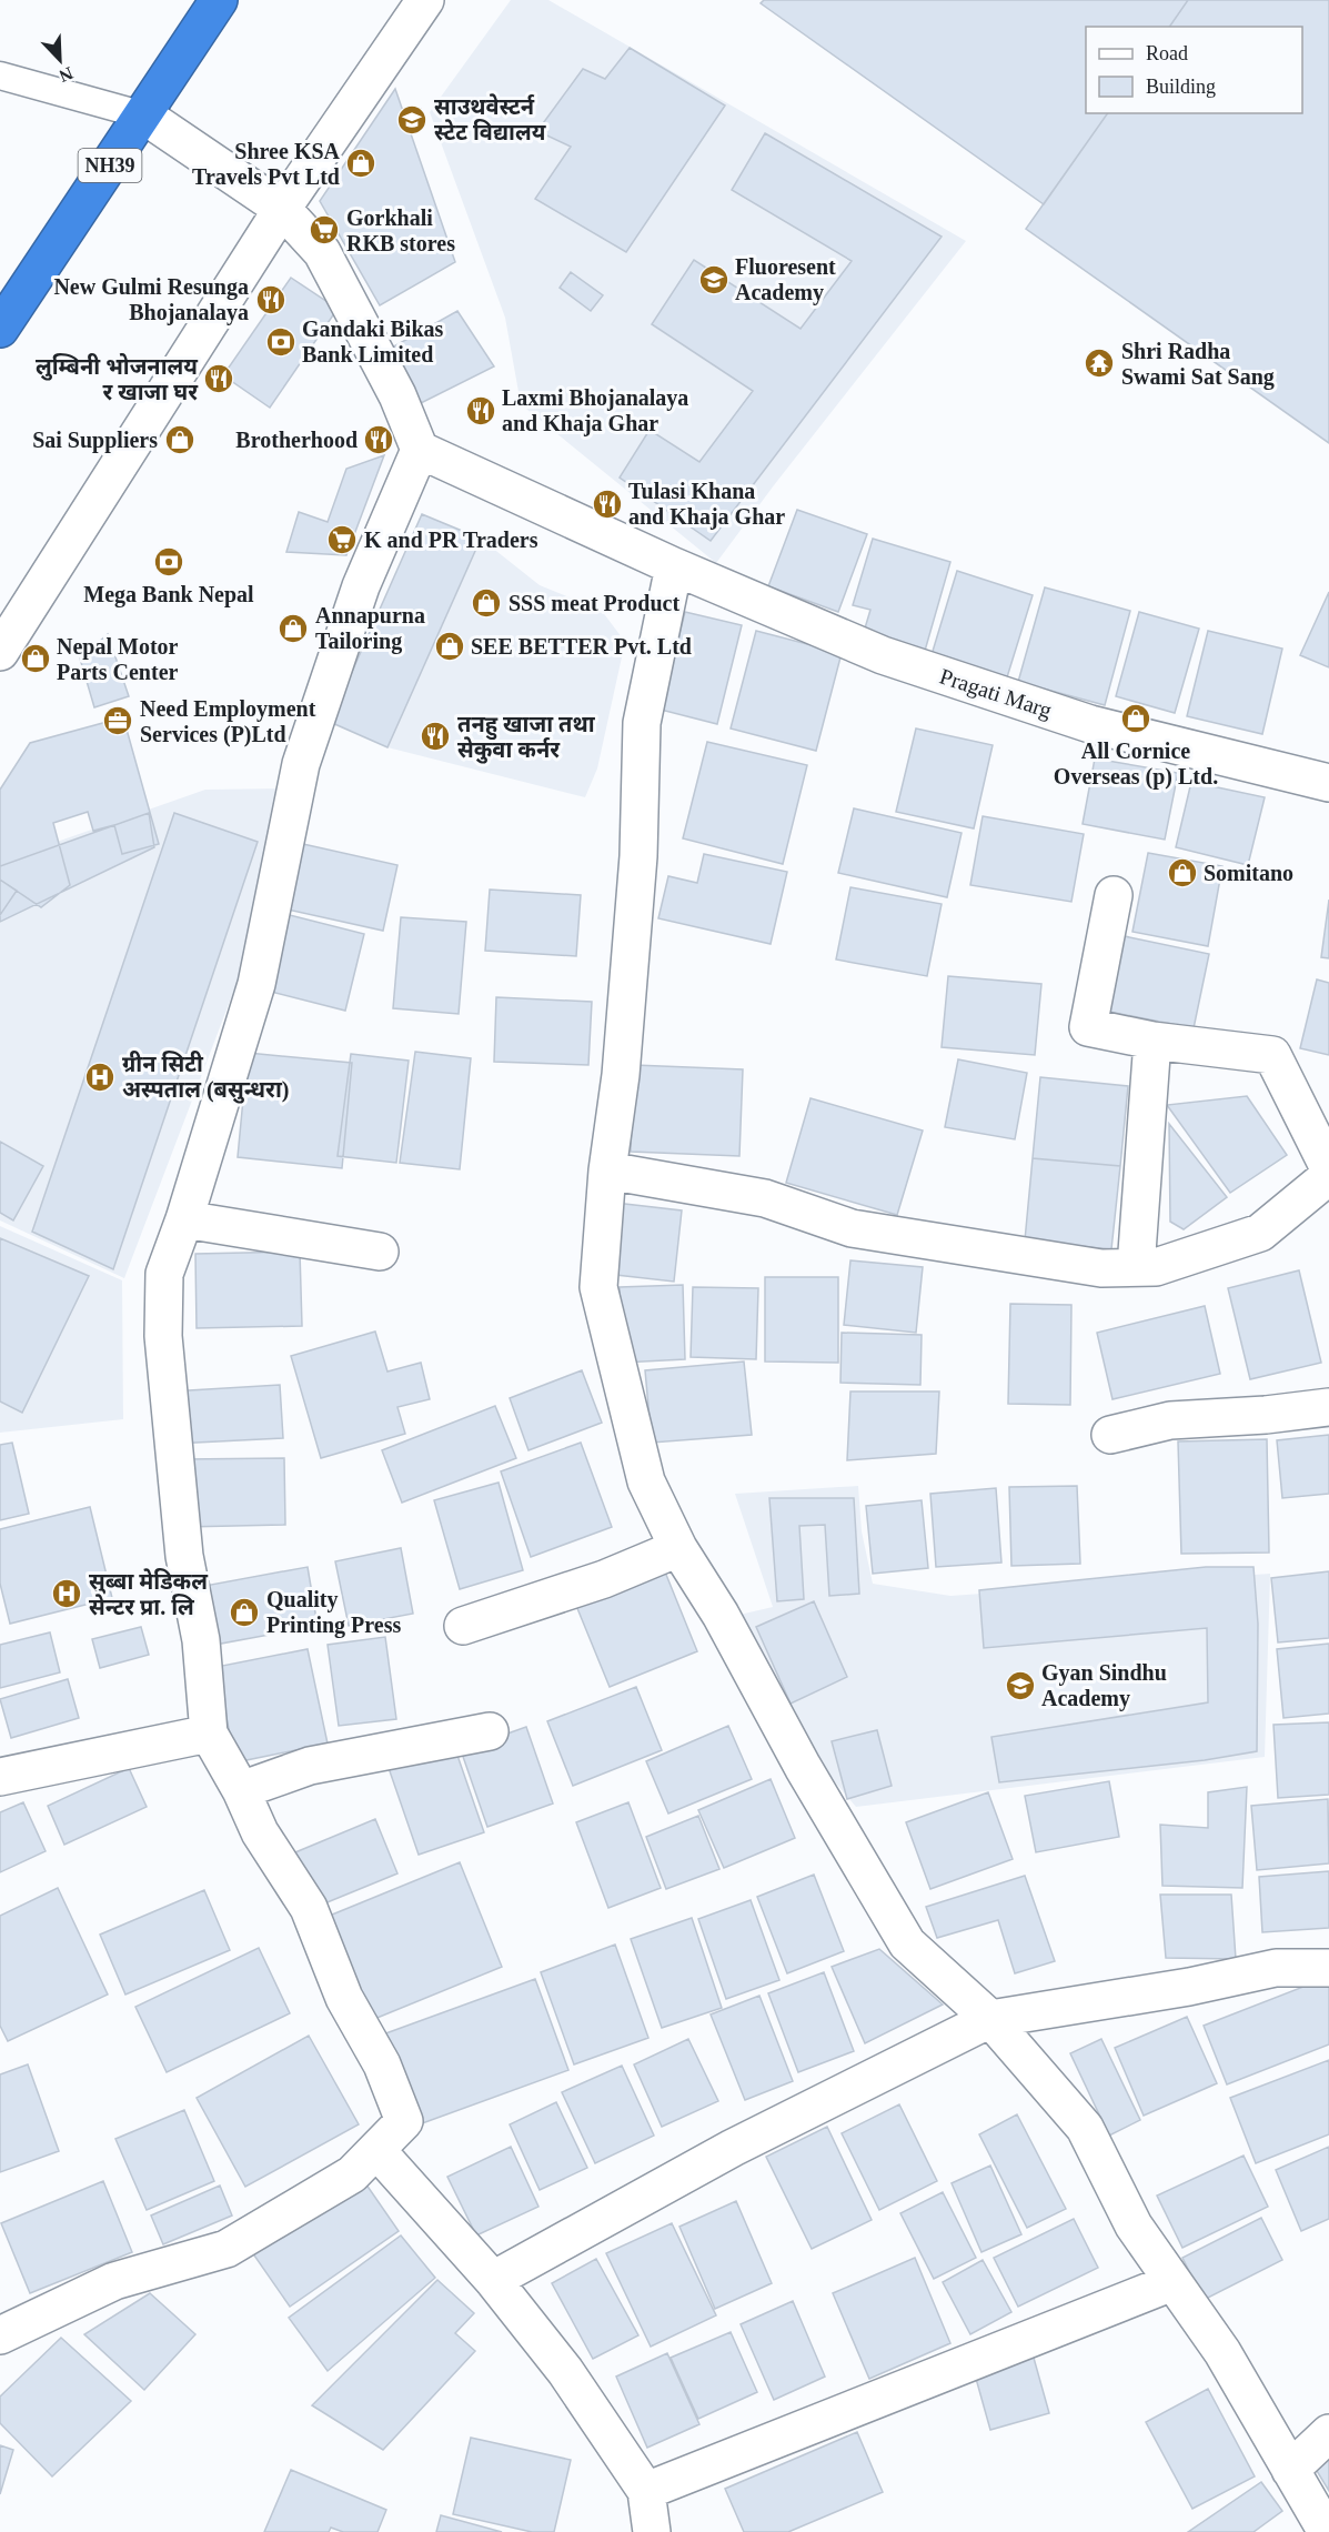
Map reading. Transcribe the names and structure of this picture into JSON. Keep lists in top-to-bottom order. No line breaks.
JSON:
{"streets":{"highway":["NH39"],"street":["Pragati Marg"]},"places":{"school or university":["साउथवेस्टर्न स्टेट विद्यालय","Fluoresent Academy","Gyan Sindhu Academy"],"shop":["Shree KSA Travels Pvt Ltd","Sai Suppliers","SSS meat Product","Annapurna Tailoring","SEE BETTER Pvt. Ltd","Nepal Motor Parts Center","All Cornice Overseas (p) Ltd.","Somitano","Quality Printing Press"],"supermarket":["Gorkhali RKB stores","K and PR Traders"],"restaurant":["New Gulmi Resunga Bhojanalaya","लुम्बिनी भोजनालय र खाजा घर","Laxmi Bhojanalaya and Khaja Ghar","Brotherhood","Tulasi Khana and Khaja Ghar","तनहु खाजा तथा सेकुवा कर्नर"],"bank":["Gandaki Bikas Bank Limited","Mega Bank Nepal"],"temple":["Shri Radha Swami Sat Sang"],"office":["Need Employment Services (P)Ltd"],"hospital":["ग्रीन सिटी अस्पताल (बसुन्धरा)","सुब्बा मेडिकल सेन्टर प्रा. लि"]},"legend":["Road","Building"],"north":"bottom right"}
